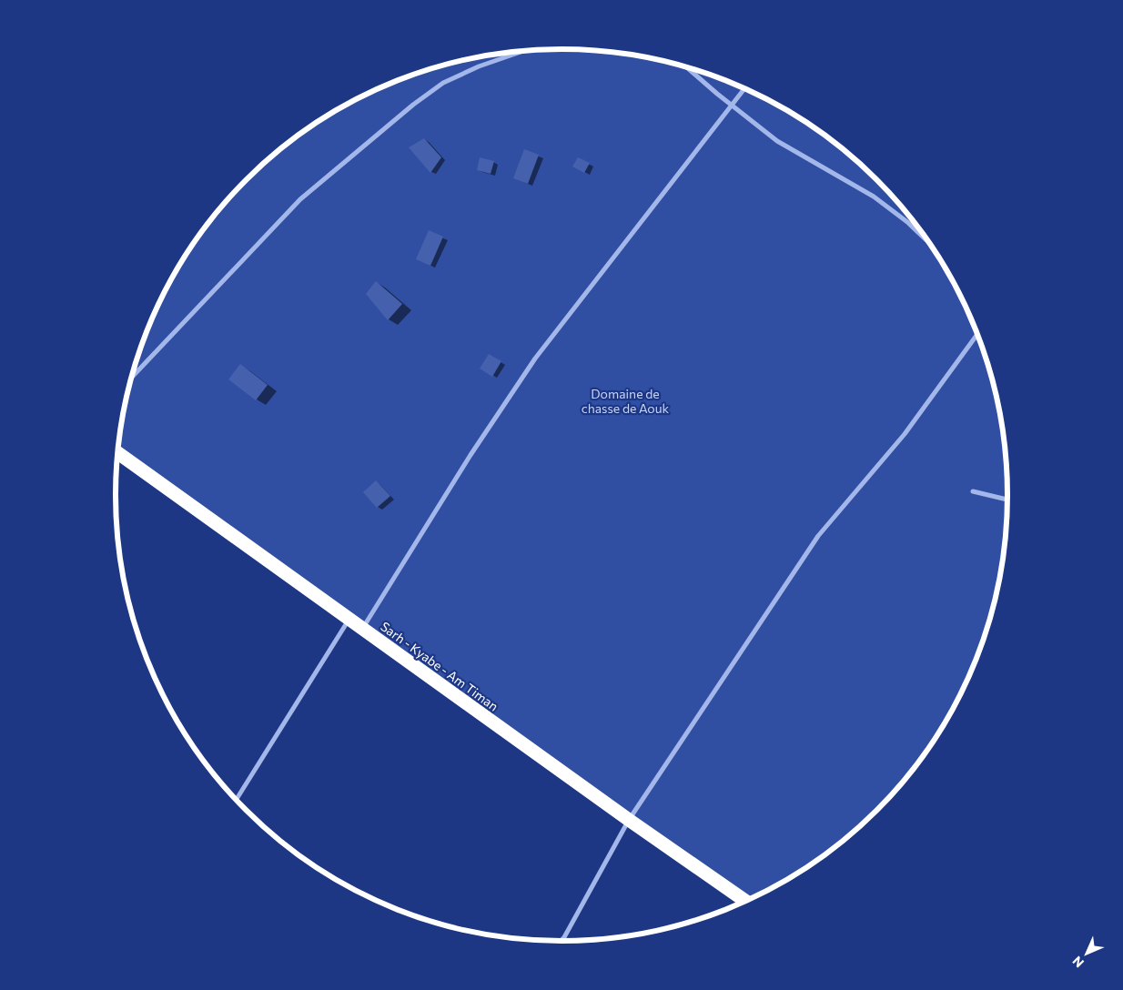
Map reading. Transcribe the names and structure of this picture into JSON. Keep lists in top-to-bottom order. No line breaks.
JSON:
{"streets":{"highway":["Sarh - Kyabe - Am Timan"]},"parks":["Domaine de chasse de Aouk"],"north":"bottom left"}
